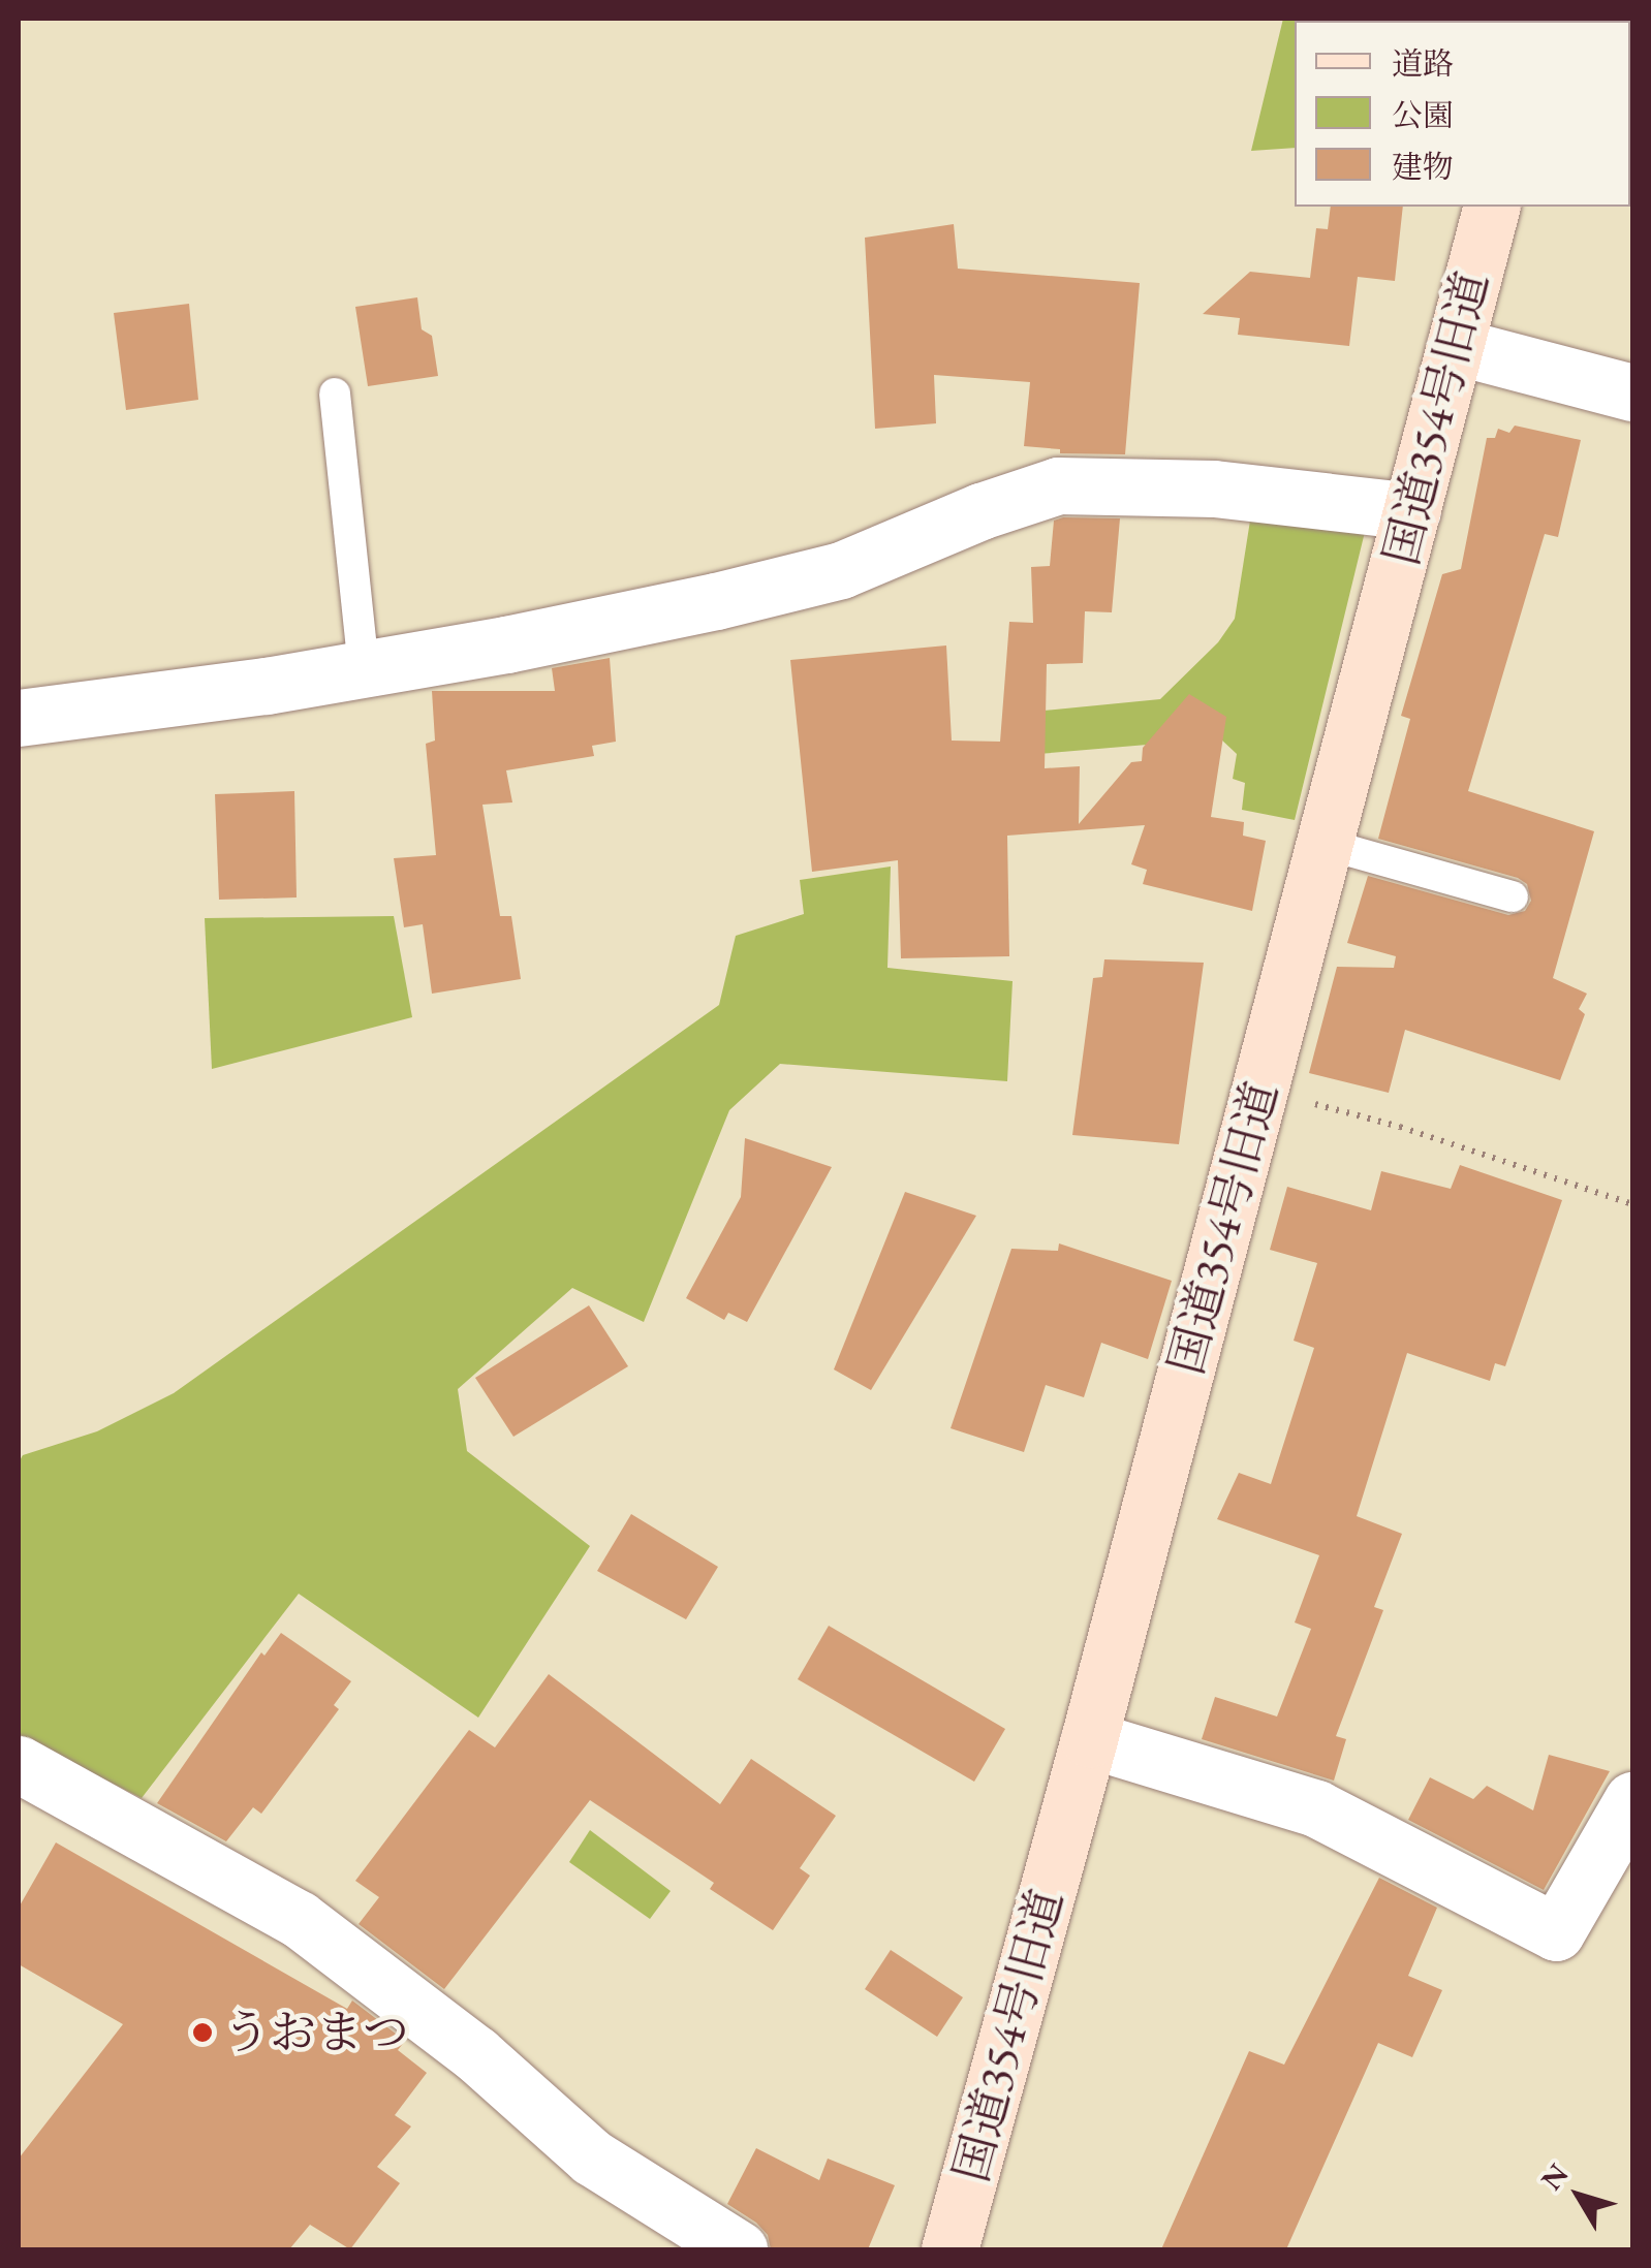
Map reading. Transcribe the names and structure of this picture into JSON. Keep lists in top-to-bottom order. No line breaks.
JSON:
{"streets":{"street":["国道354号旧道"]},"places":["うおまつ"],"legend":["道路","公園","建物"],"north":"top left"}
